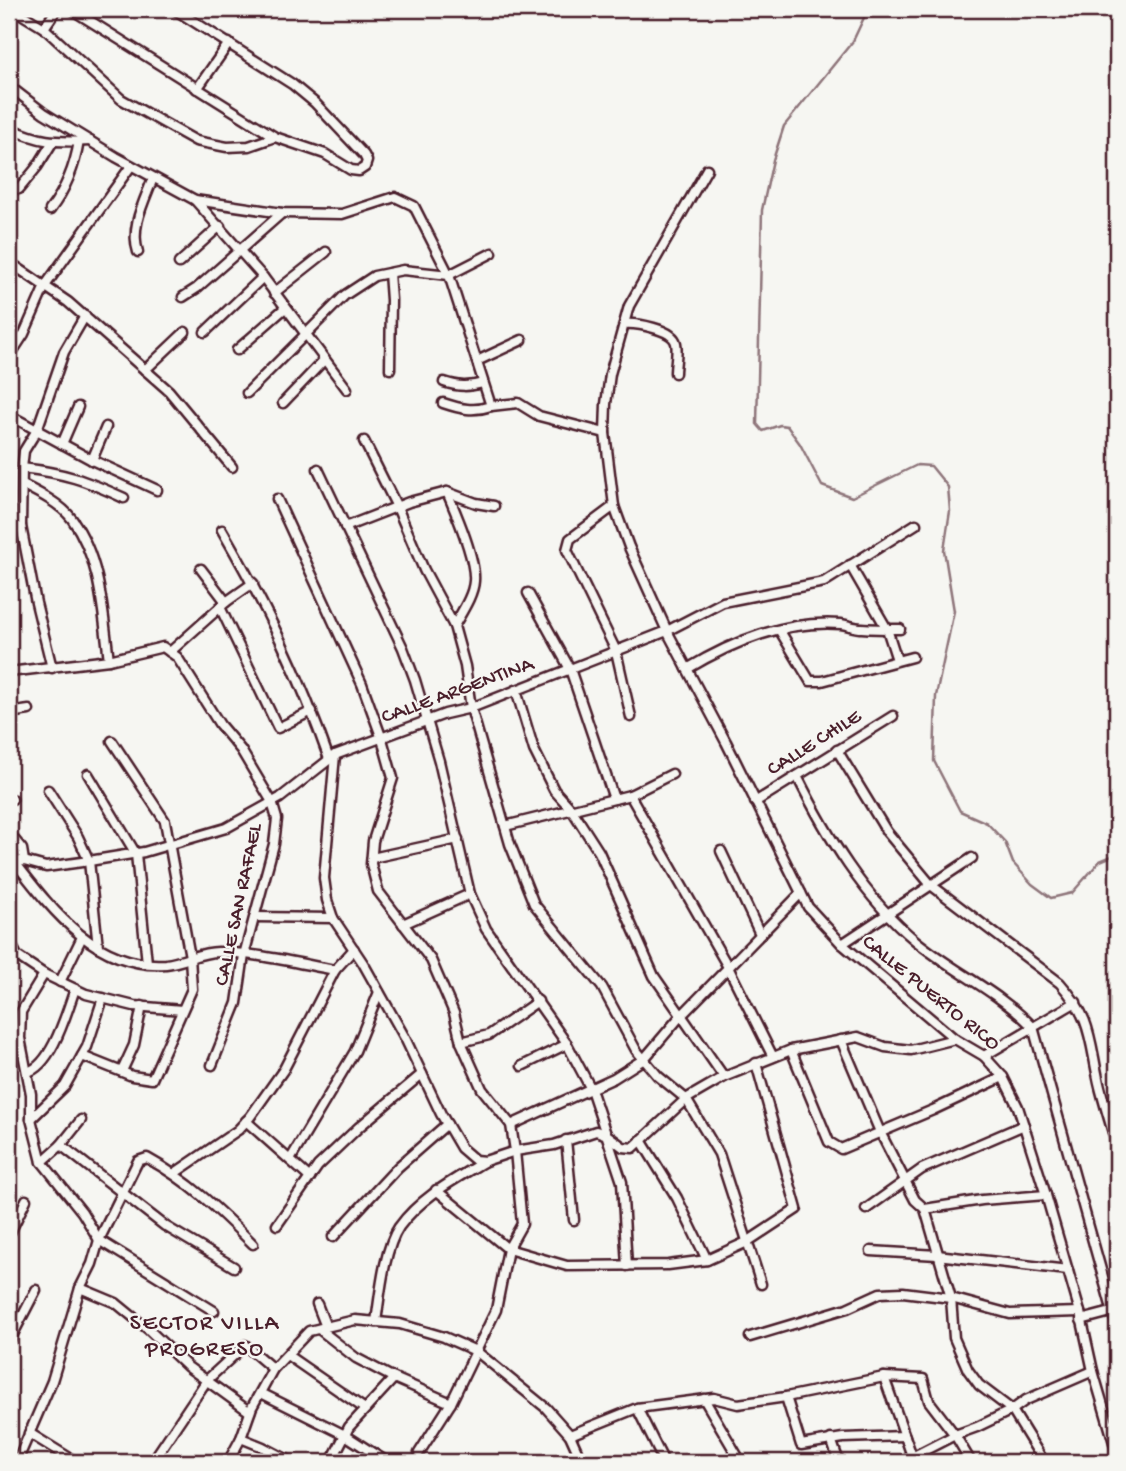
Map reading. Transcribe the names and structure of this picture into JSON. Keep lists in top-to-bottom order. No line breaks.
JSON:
{"streets":{"street":["CALLE ARGENTINA","CALLE CHILE","CALLE SAN RAFAEL","CALLE PUERTO RICO"]},"crossings":[["CALLE ARGENTINA","CALLE SAN RAFAEL"],["CALLE ARGENTINA","CALLE PUERTO RICO"],["CALLE CHILE","CALLE PUERTO RICO"]],"districts":["SECTOR VILLA PROGRESO"]}
